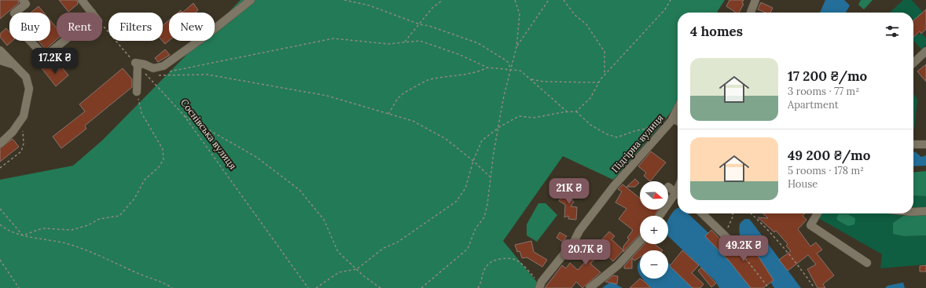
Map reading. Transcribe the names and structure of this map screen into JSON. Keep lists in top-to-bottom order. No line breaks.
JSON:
{"streets":{"street":["Підгірна вулиця"],"path":["Соснівська вулиця"]},"north":"right","page":{"chip":["Buy","Rent","Filters","New"],"heading":"4 homes","price":["17.2K ₴","21K ₴","49.2K ₴","20.7K ₴"],"list":[{"name":"17 200 ₴/mo","note":"3 rooms · 77 m² · Apartment"},{"name":"49 200 ₴/mo","note":"5 rooms · 178 m² · House"}],"map_buttons":["+","−"]}}
